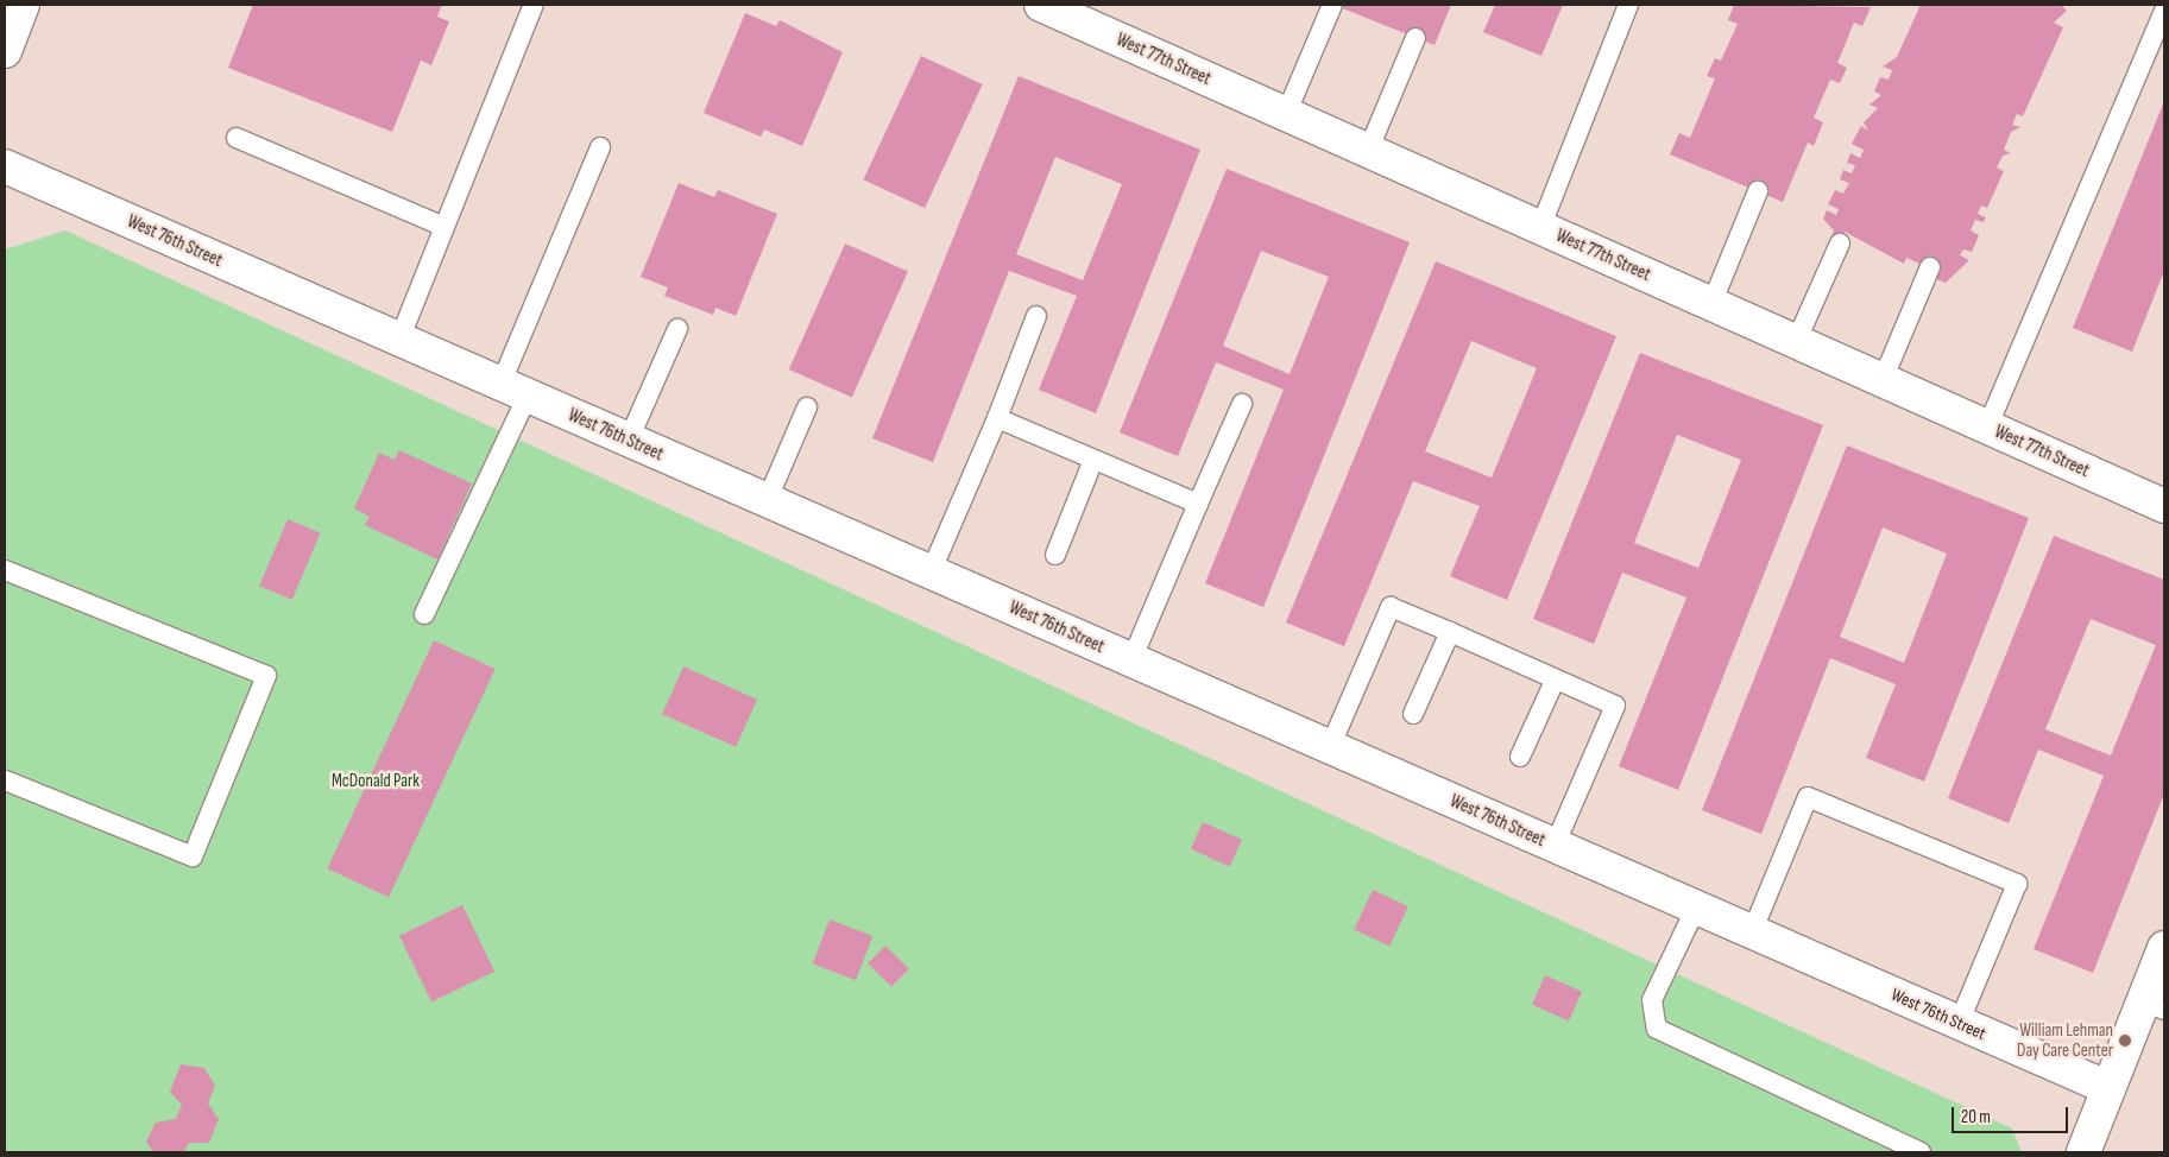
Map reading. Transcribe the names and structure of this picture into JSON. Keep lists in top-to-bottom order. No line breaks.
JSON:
{"streets":{"street":["West 77th Street","West 76th Street"]},"parks":["McDonald Park"],"places":["William Lehman Day Care Center"],"scale_bar":"20 m"}
